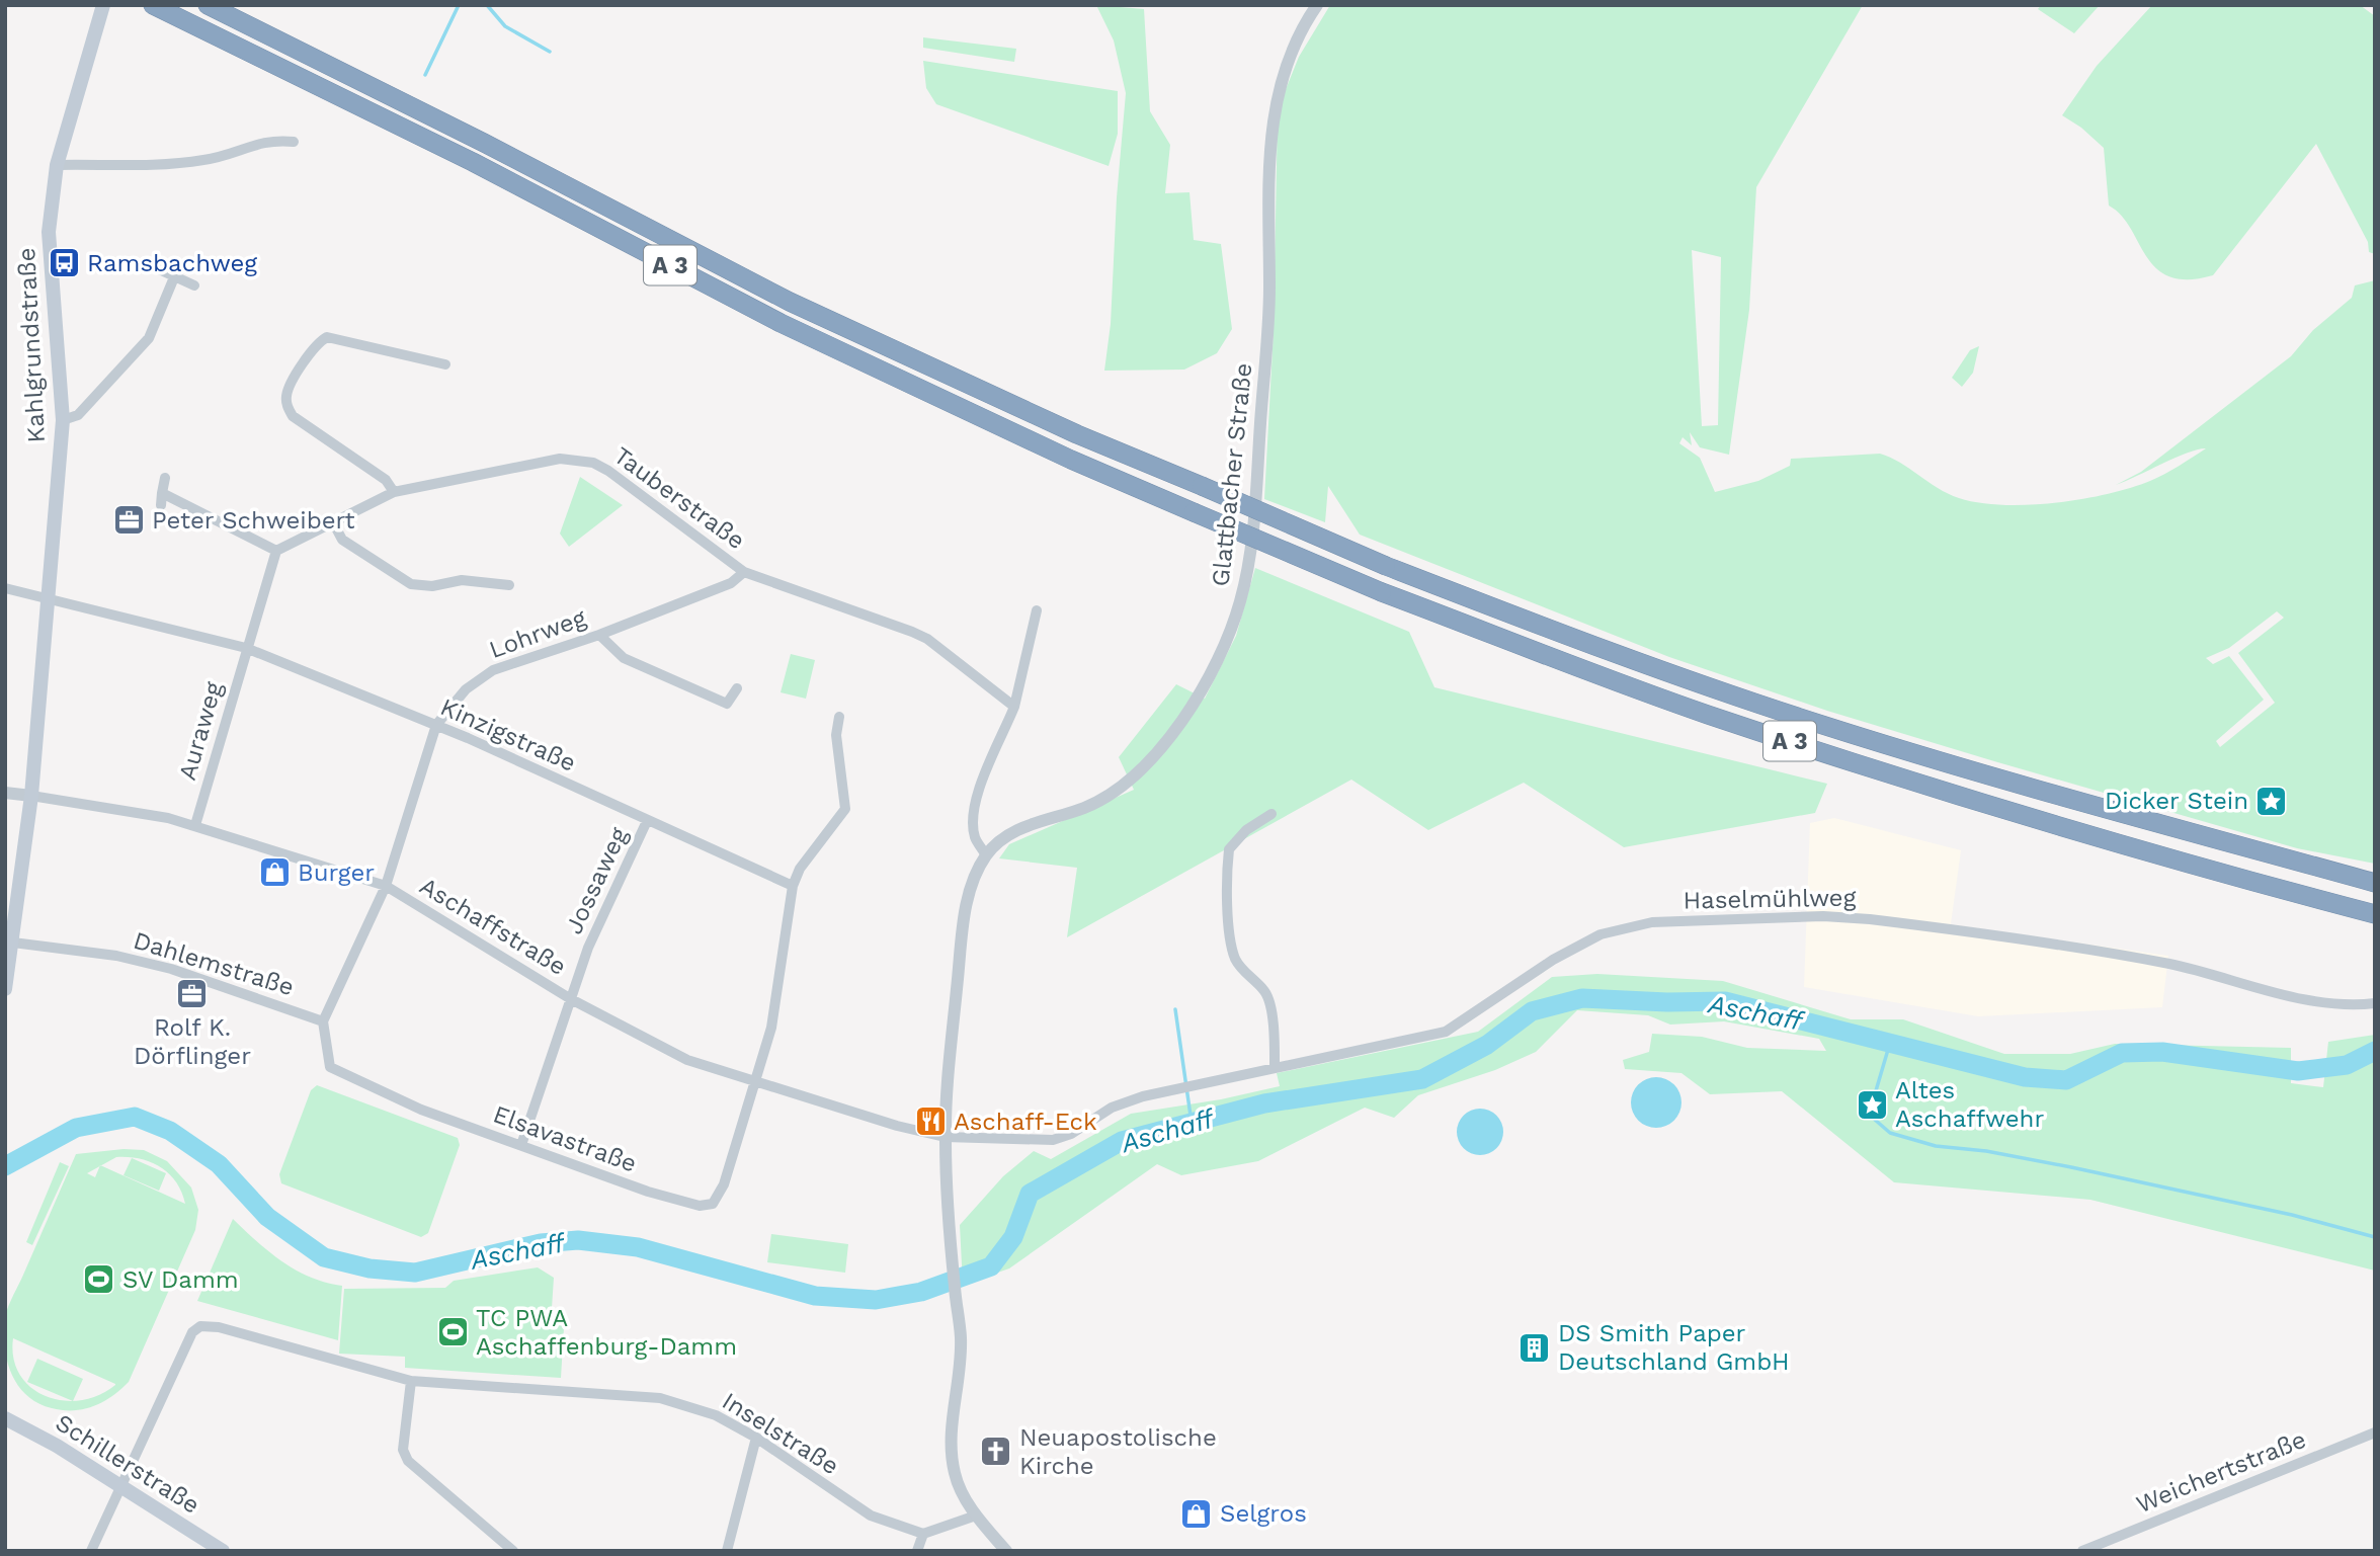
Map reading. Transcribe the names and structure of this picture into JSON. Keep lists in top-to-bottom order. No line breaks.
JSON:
{"streets":{"highway":["A 3"],"main road":["Kahlgrundstraße","Schillerstraße"],"street":["Glattbacher Straße","Tauberstraße","Lohrweg","Auraweg","Kinzigstraße","Jossaweg","Haselmühlweg","Aschaffstraße","Dahlemstraße","Elsavastraße","Inselstraße","Weichertstraße"]},"crossings":[["Kahlgrundstraße","Kinzigstraße"],["Kahlgrundstraße","Aschaffstraße"],["Kahlgrundstraße","Dahlemstraße"],["Glattbacher Straße","Haselmühlweg"],["Glattbacher Straße","Aschaffstraße"],["Tauberstraße","Lohrweg"],["Lohrweg","Kinzigstraße"],["Lohrweg","Aschaffstraße"],["Lohrweg","Dahlemstraße"],["Lohrweg","Elsavastraße"],["Auraweg","Kinzigstraße"],["Auraweg","Aschaffstraße"],["Kinzigstraße","Jossaweg"],["Jossaweg","Aschaffstraße"],["Jossaweg","Elsavastraße"],["Haselmühlweg","Aschaffstraße"],["Aschaffstraße","Elsavastraße"],["Dahlemstraße","Elsavastraße"],["Inselstraße","Schillerstraße"]],"water":["Aschaff"],"places":{"bus stop":["Ramsbachweg"],"office":["Peter Schweibert","Rolf K. Dörflinger"],"place":["Dicker Stein","Altes Aschaffwehr"],"shop":["Burger","Selgros"],"restaurant":["Aschaff-Eck"],"sports":["SV Damm","TC PWA Aschaffenburg-Damm"],"building":["DS Smith Paper Deutschland GmbH"],"church":["Neuapostolische Kirche"]}}
